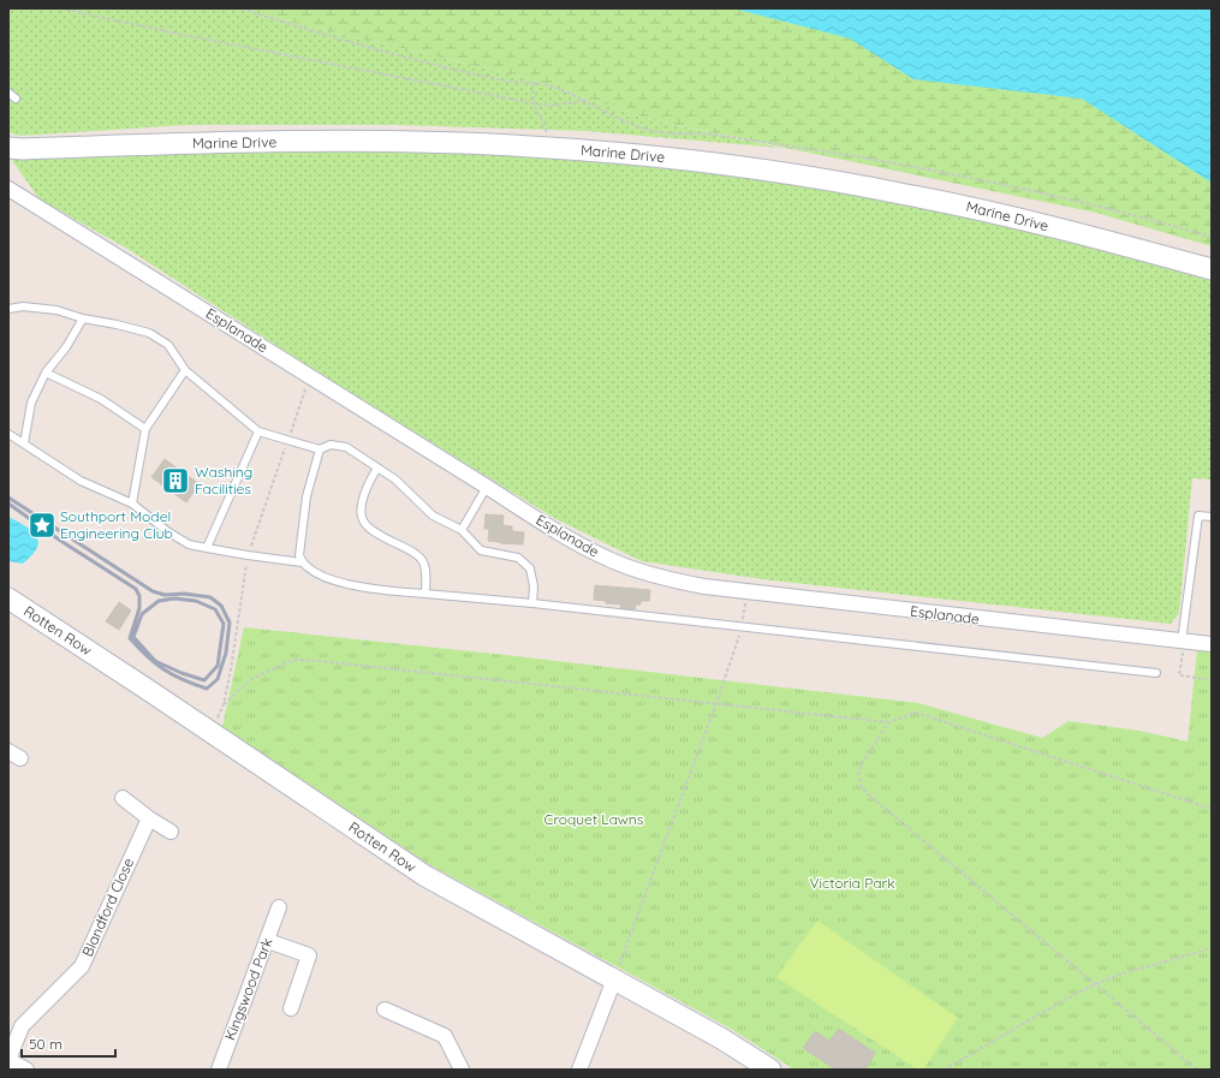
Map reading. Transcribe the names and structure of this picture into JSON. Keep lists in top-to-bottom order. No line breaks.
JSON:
{"streets":{"street":["Marine Drive","Esplanade","Rotten Row","Blandford Close","Kingswood Park"]},"parks":["Croquet Lawns","Victoria Park"],"places":{"building":["Washing Facilities"],"place":["Southport Model Engineering Club"]},"scale_bar":"50 m"}
